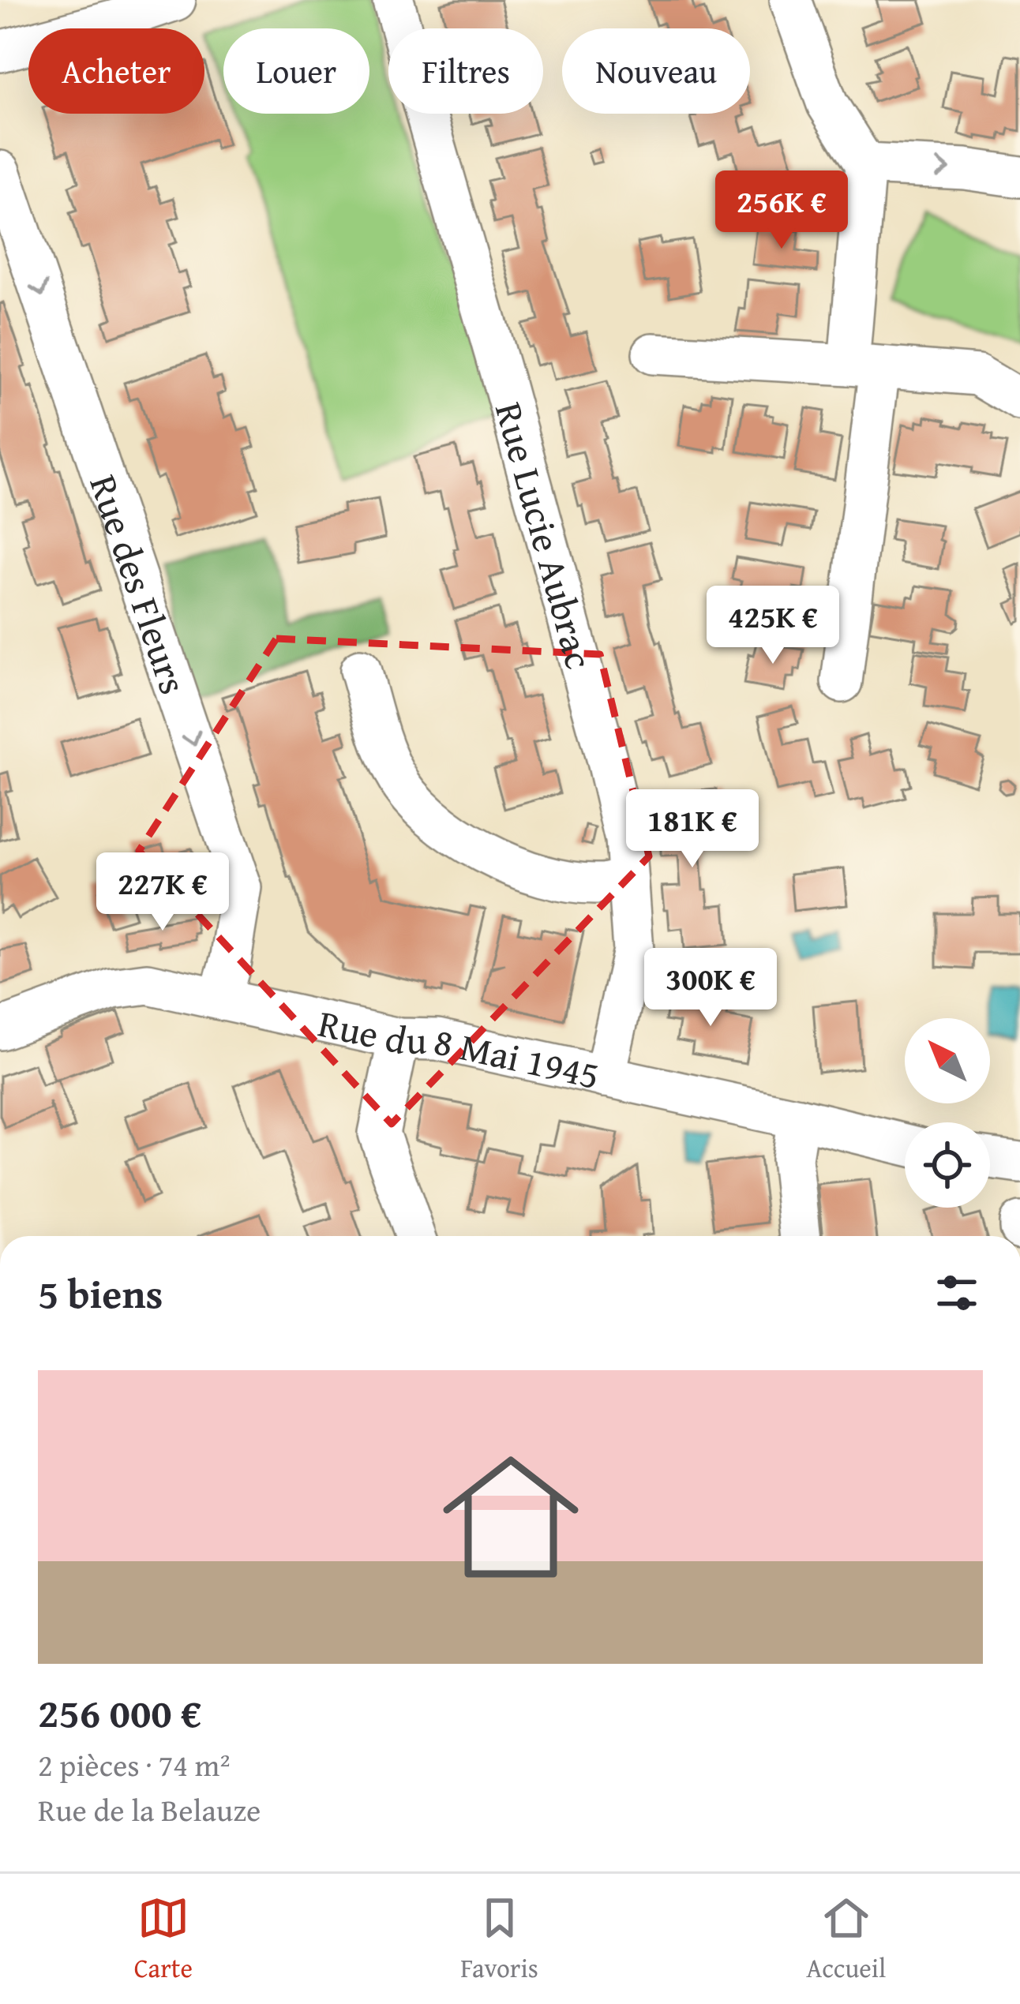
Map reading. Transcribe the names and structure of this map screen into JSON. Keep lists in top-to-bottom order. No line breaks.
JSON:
{"streets":{"street":["Rue Lucie Aubrac","Rue des Fleurs","Rue du 8 Mai 1945"]},"crossings":[["Rue Lucie Aubrac","Rue du 8 Mai 1945"],["Rue des Fleurs","Rue du 8 Mai 1945"]],"one_way":["Rue des Fleurs"],"north":"top left","page":{"chip":["Acheter","Louer","Filtres","Nouveau"],"price":["256K €","425K €","181K €","227K €","300K €"],"heading":"5 biens","list":[{"name":"256 000 €","note":"2 pièces · 74 m² · Rue de la Belauze"}],"tabs":["Carte","Favoris","Accueil"]}}
